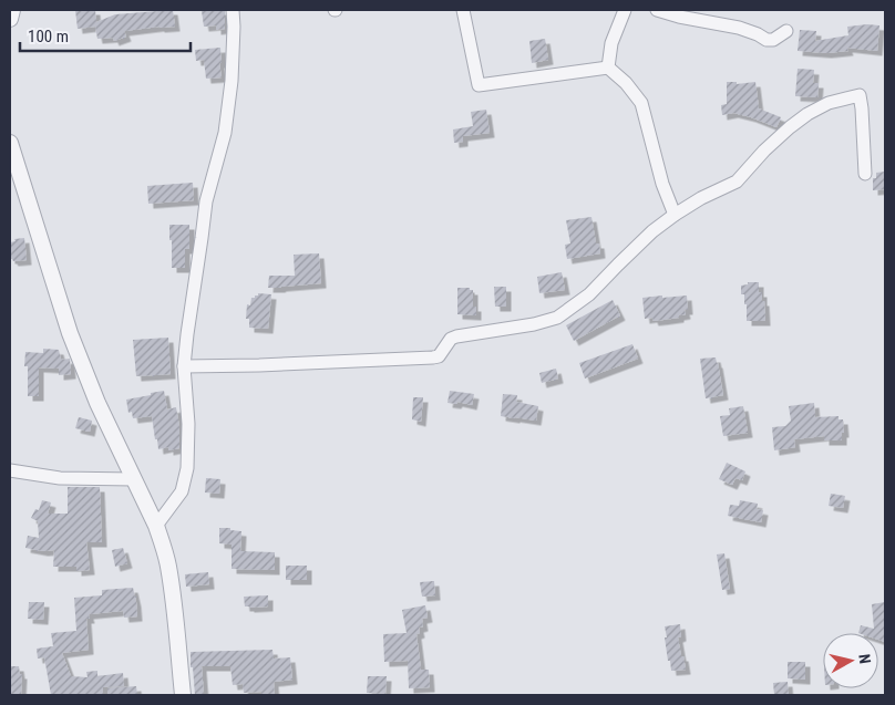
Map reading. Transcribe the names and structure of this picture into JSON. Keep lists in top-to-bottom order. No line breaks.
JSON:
{"scale_bar":"100 m","north":"right"}
